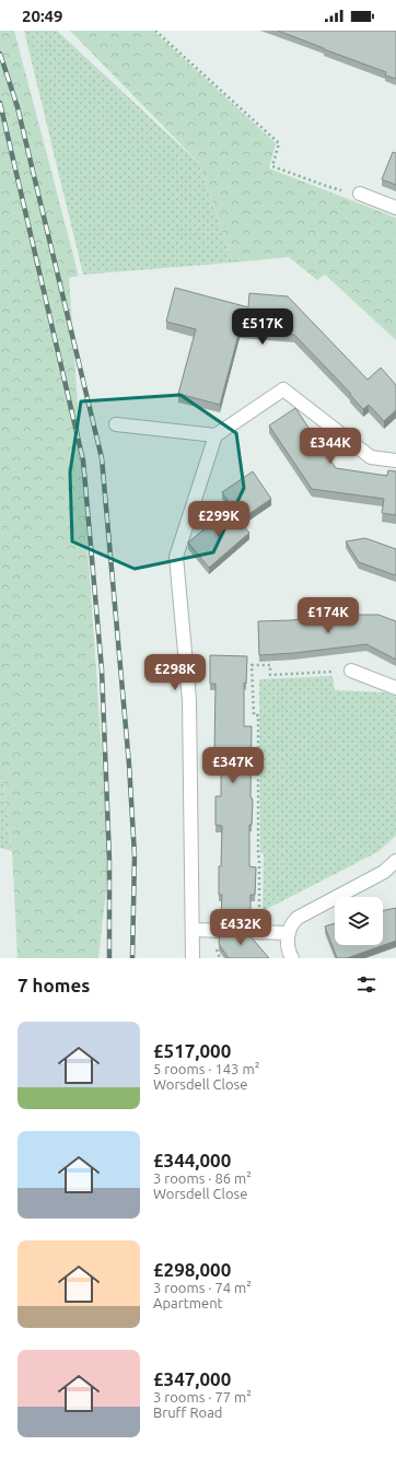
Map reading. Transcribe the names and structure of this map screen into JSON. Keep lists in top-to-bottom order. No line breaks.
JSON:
{"page":{"status":"20:49","price":["£517K","£344K","£299K","£174K","£298K","£347K","£432K"],"heading":"7 homes","list":[{"name":"£517,000","note":"5 rooms · 143 m² · Worsdell Close"},{"name":"£344,000","note":"3 rooms · 86 m² · Worsdell Close"},{"name":"£298,000","note":"3 rooms · 74 m² · Apartment"},{"name":"£347,000","note":"3 rooms · 77 m² · Bruff Road"}]}}
